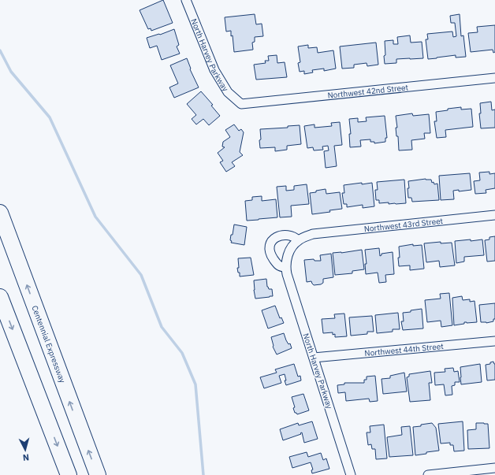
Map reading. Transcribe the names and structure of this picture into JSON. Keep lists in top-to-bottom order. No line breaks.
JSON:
{"streets":{"highway":["Centennial Expressway"],"street":["North Harvey Parkway","Northwest 42nd Street","Northwest 43rd Street","Northwest 44th Street"]},"crossings":[["North Harvey Parkway","Northwest 42nd Street"],["North Harvey Parkway","Northwest 43rd Street"],["North Harvey Parkway","Northwest 44th Street"]],"north":"bottom"}
